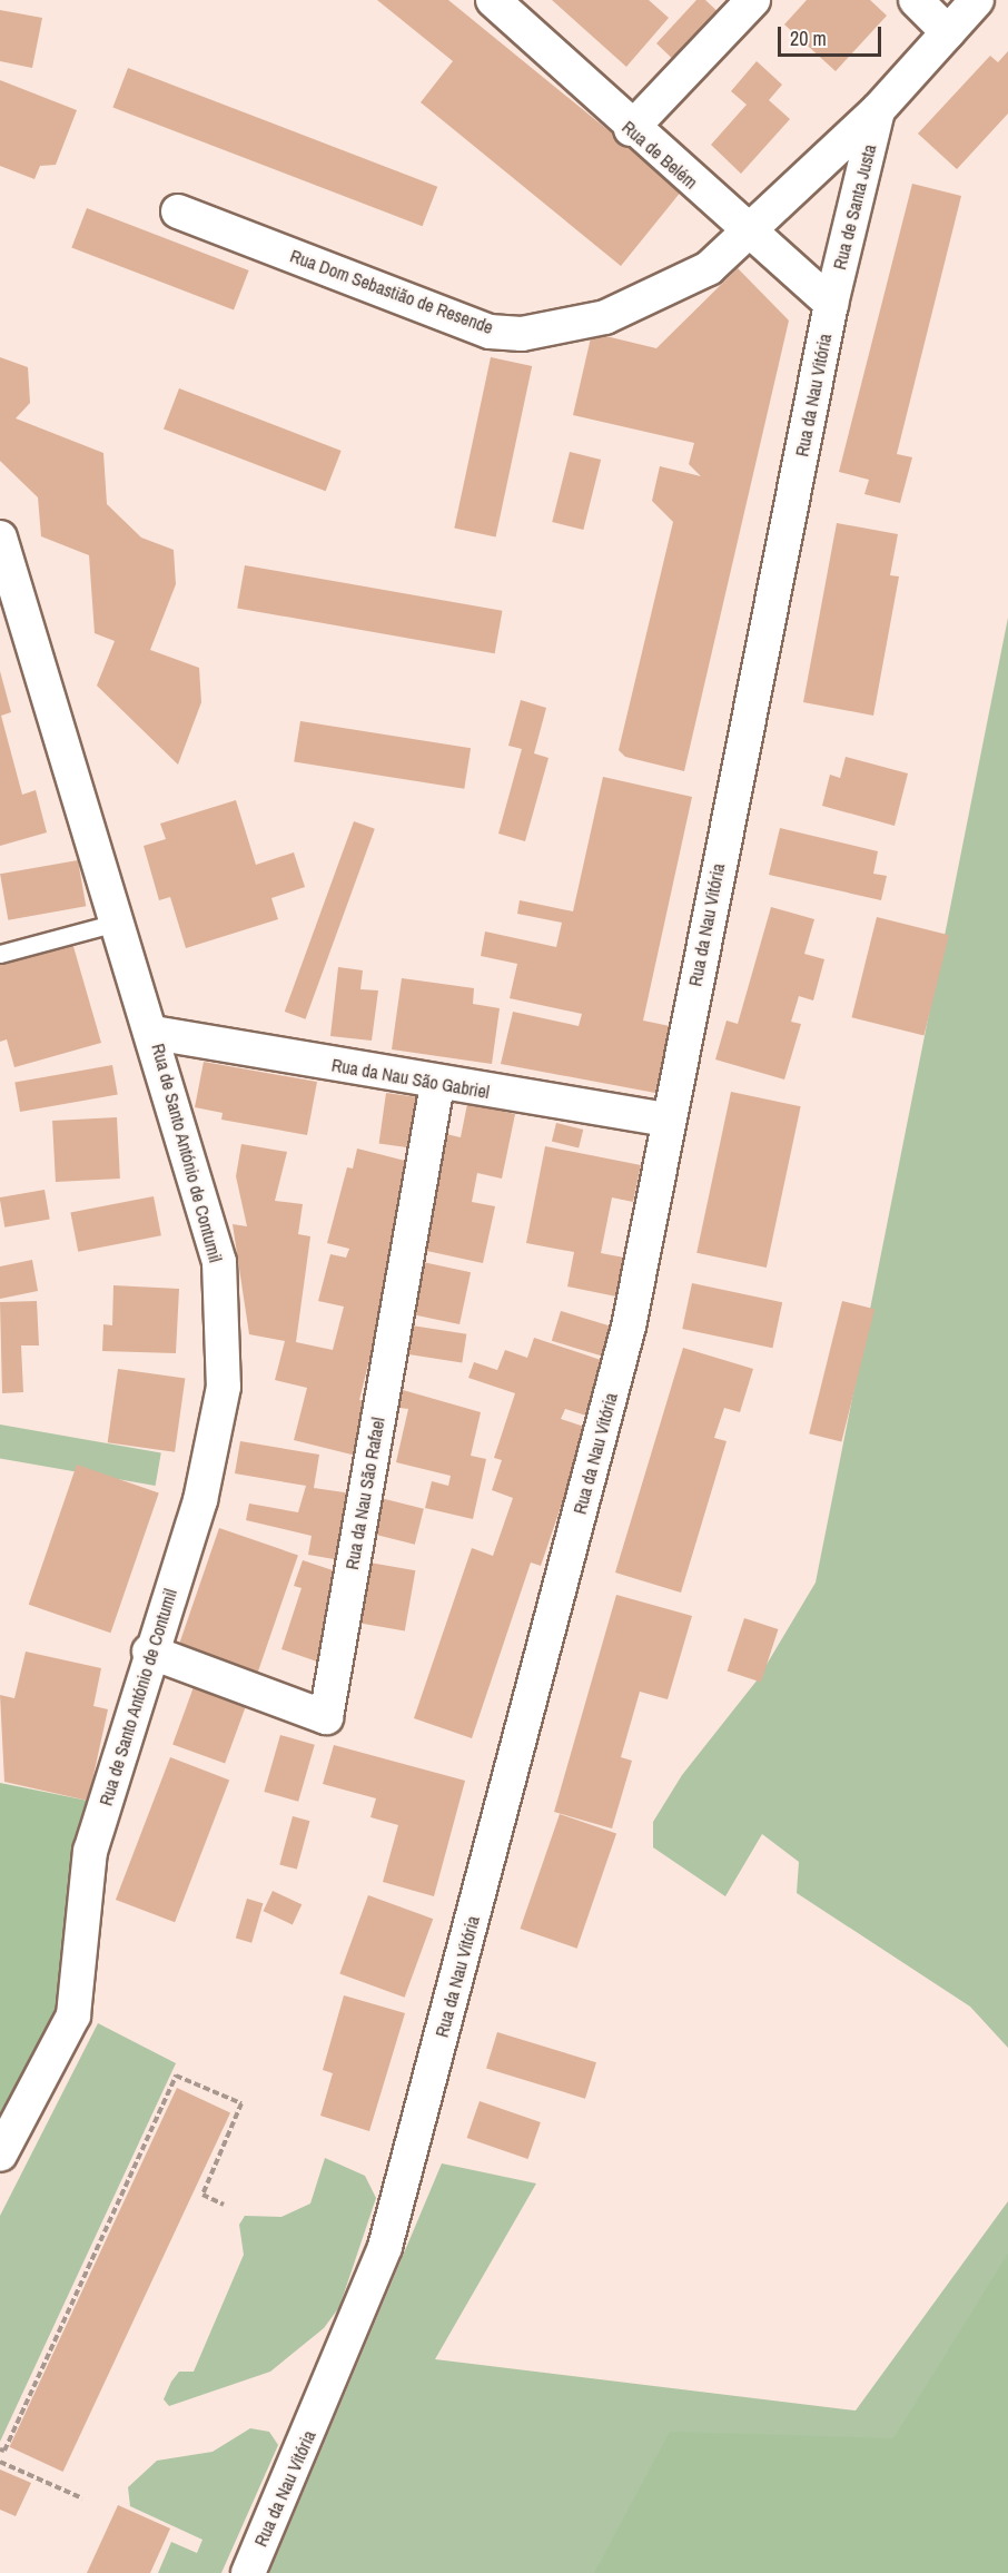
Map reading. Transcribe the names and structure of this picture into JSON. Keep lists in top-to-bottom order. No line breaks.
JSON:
{"streets":{"street":["Rua de Belém","Rua de Santa Justa","Rua Dom Sebastião de Resende","Rua da Nau Vitória","Rua da Nau São Gabriel","Rua de Santo António de Contumil","Rua da Nau São Rafael"]},"crossings":[["Rua de Belém","Rua de Santa Justa"],["Rua de Belém","Rua Dom Sebastião de Resende"],["Rua de Belém","Rua da Nau Vitória"],["Rua de Santa Justa","Rua Dom Sebastião de Resende"],["Rua de Santa Justa","Rua da Nau Vitória"],["Rua da Nau Vitória","Rua da Nau São Gabriel"],["Rua da Nau São Gabriel","Rua de Santo António de Contumil"],["Rua da Nau São Gabriel","Rua da Nau São Rafael"],["Rua de Santo António de Contumil","Rua da Nau São Rafael"]],"scale_bar":"20 m"}
